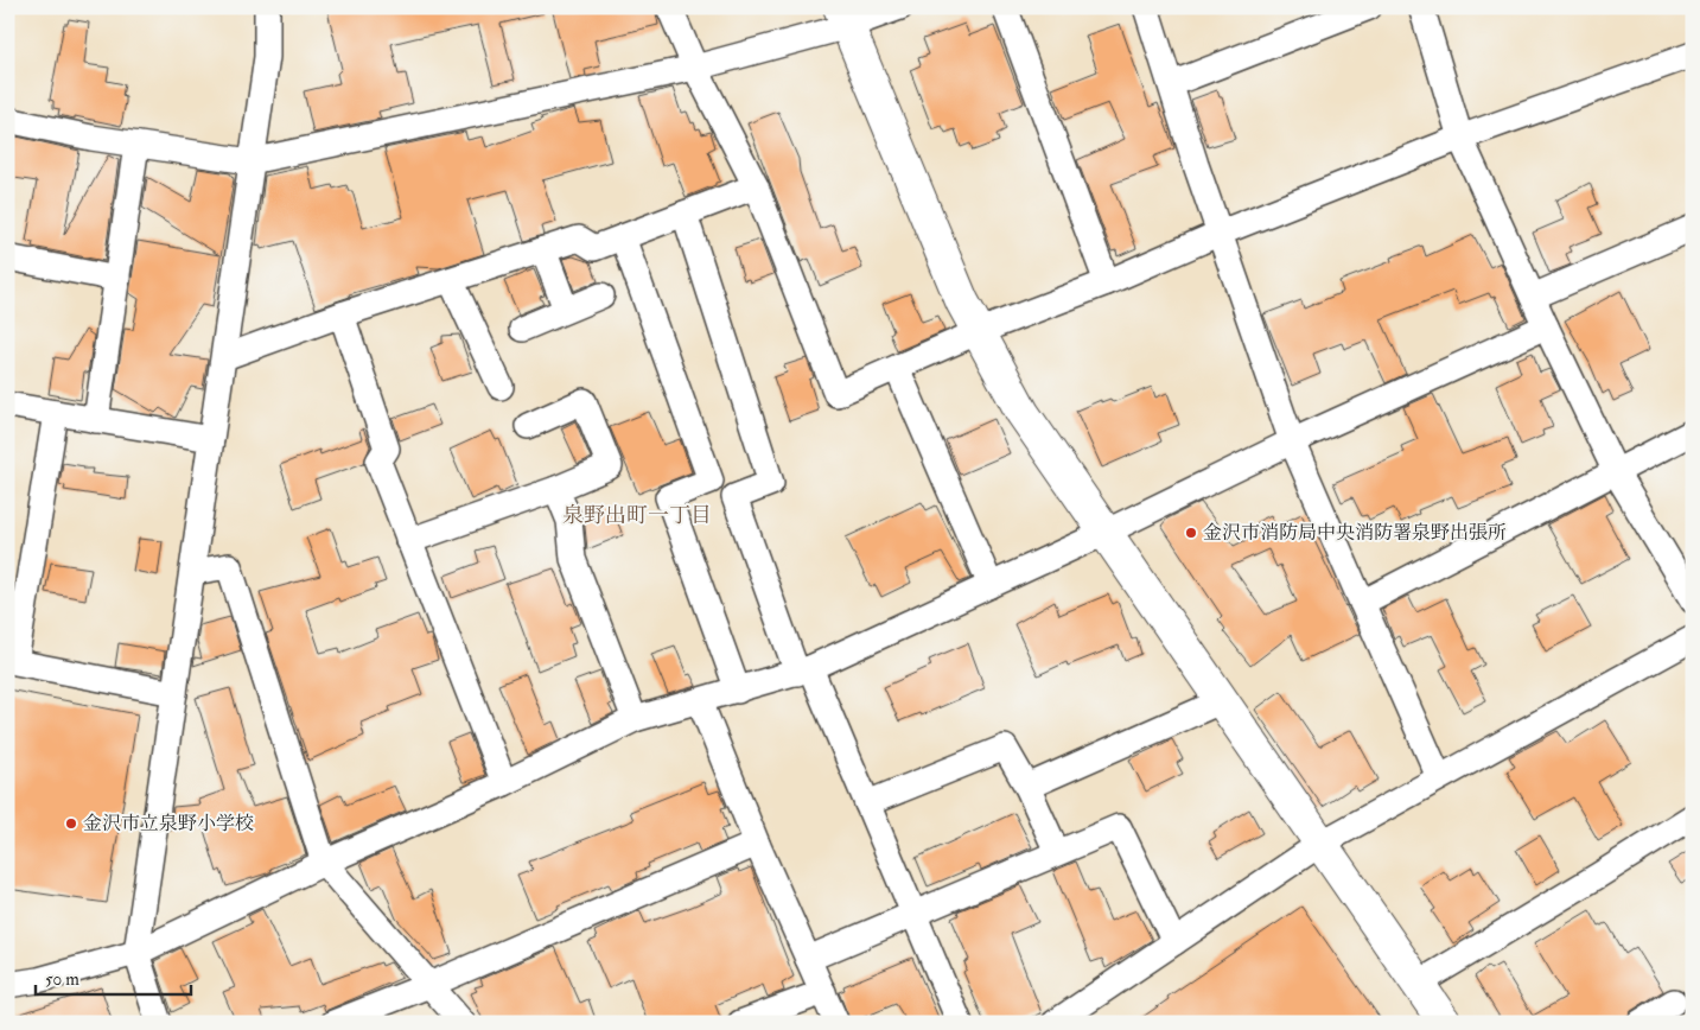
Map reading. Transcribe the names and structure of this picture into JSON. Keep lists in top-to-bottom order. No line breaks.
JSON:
{"districts":["泉野出町一丁目"],"places":["金沢市消防局中央消防署泉野出張所","金沢市立泉野小学校"],"scale_bar":"50 m"}
